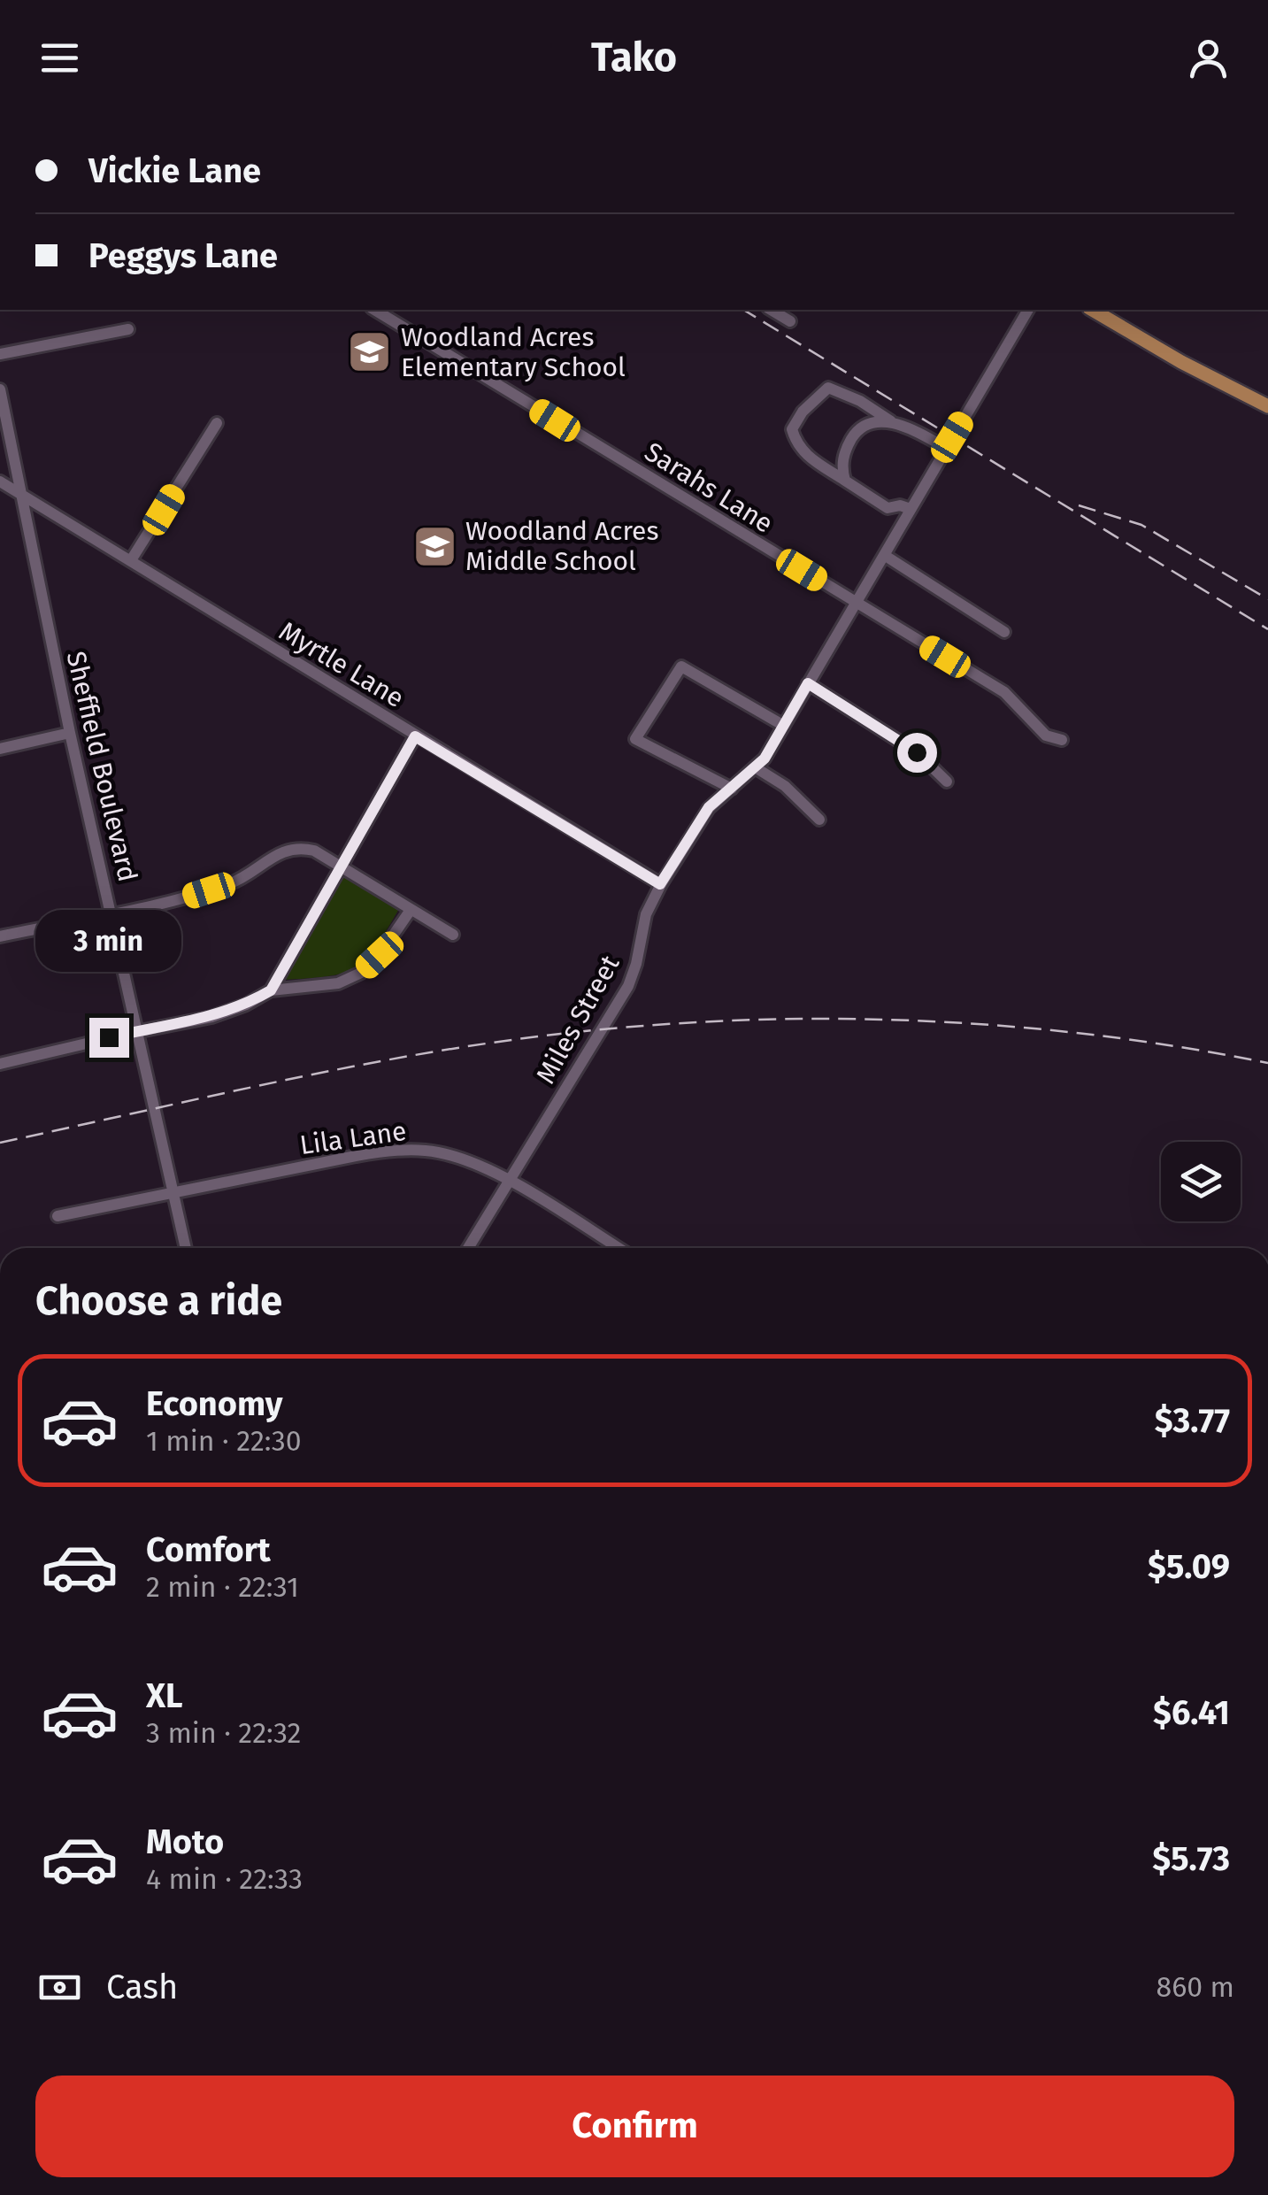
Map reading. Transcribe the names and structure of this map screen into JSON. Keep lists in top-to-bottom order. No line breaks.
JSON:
{"streets":{"street":["Sarahs Lane","Myrtle Lane","Sheffield Boulevard","Miles Street","Lila Lane"]},"crossings":[["Sarahs Lane","Miles Street"],["Myrtle Lane","Sheffield Boulevard"],["Myrtle Lane","Miles Street"],["Sheffield Boulevard","Lila Lane"],["Miles Street","Lila Lane"]],"places":{"school or university":["Woodland Acres Elementary School","Woodland Acres Middle School"]},"page":{"header":"Tako","banner":["Vickie Lane","Peggys Lane"],"bubble":"3 min","heading":"Choose a ride","list":[{"name":"Economy","note":"1 min · 22:30","value":"$3.77"},{"name":"Comfort","note":"2 min · 22:31","value":"$5.09"},{"name":"XL","note":"3 min · 22:32","value":"$6.41"},{"name":"Moto","note":"4 min · 22:33","value":"$5.73"}],"pay":["Cash","860 m"],"buttons":"Confirm"}}
